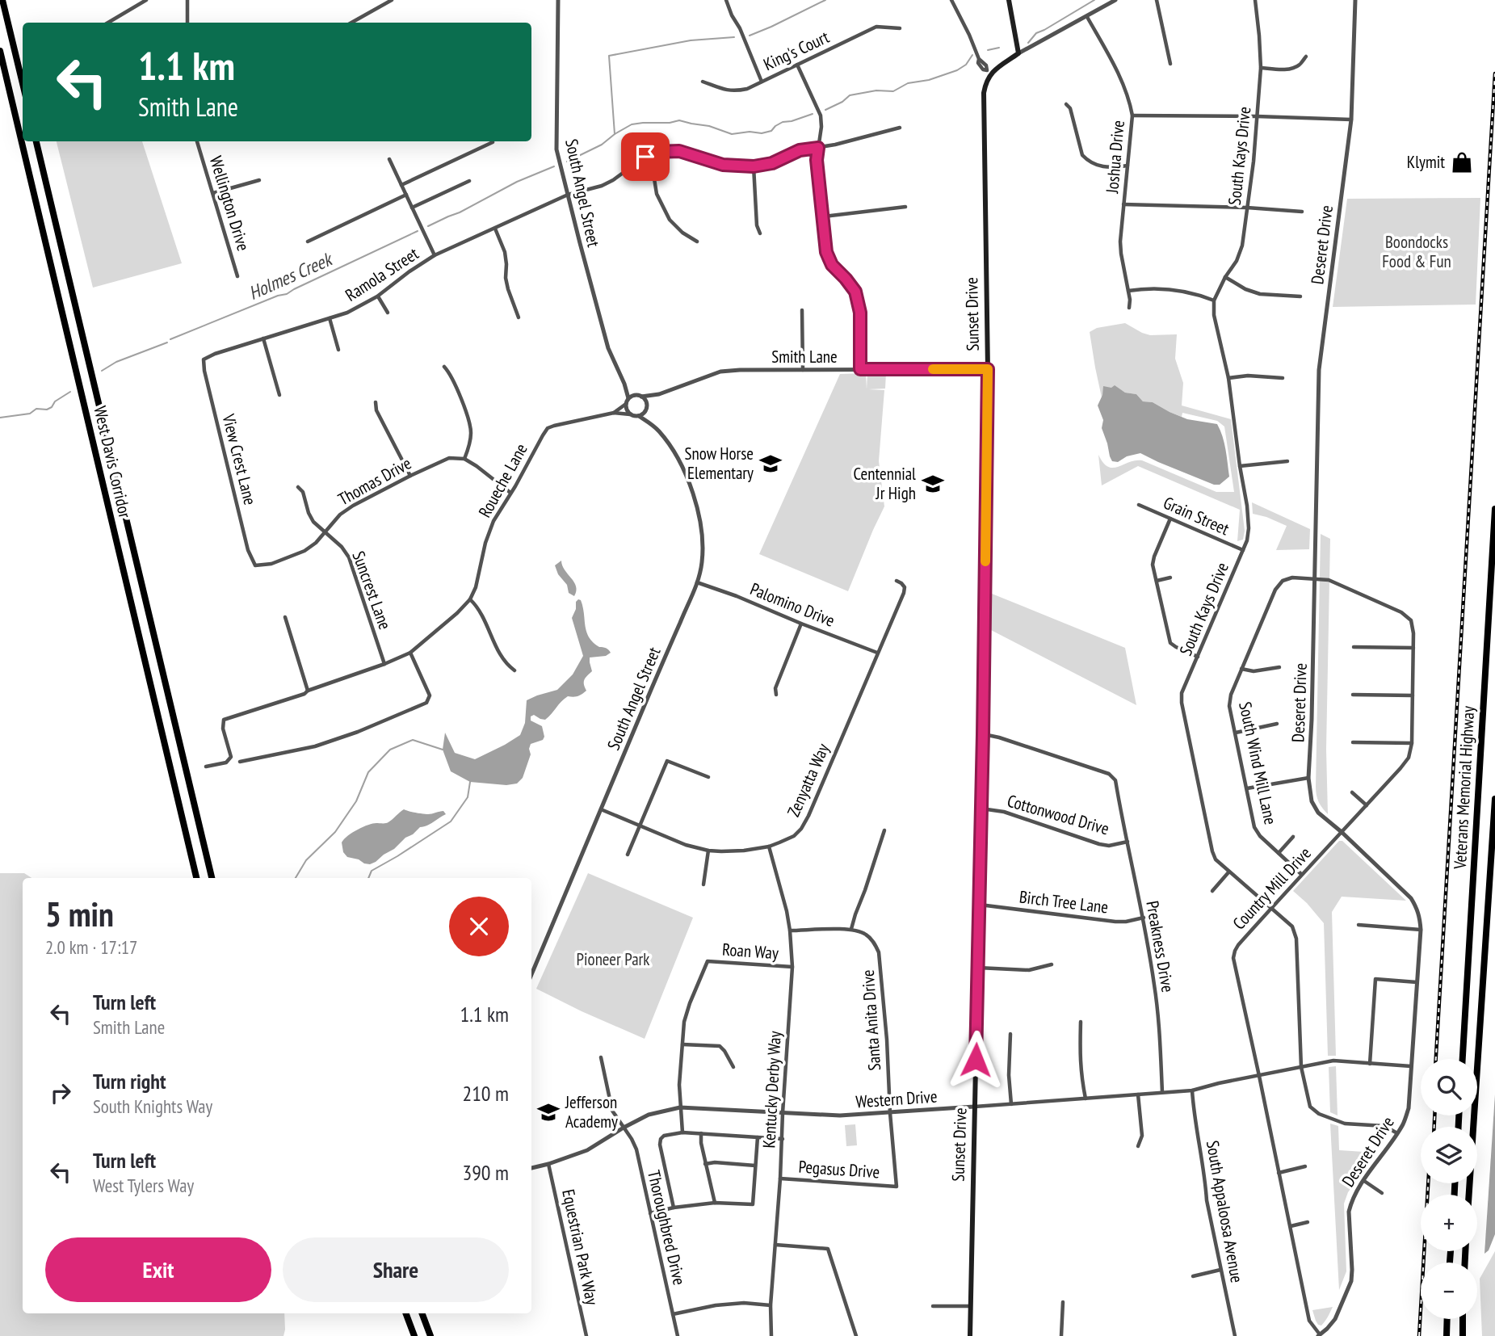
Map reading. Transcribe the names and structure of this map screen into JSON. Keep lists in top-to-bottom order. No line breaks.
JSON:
{"streets":{"highway":["West Davis Corridor","Veterans Memorial Highway"],"main road":["Sunset Drive"],"street":["King's Court","South Kays Drive","Joshua Drive","South Angel Street","Wellington Drive","Deseret Drive","Ramola Street","Smith Lane","View Crest Lane","Roueche Lane","Thomas Drive","Grain Street","Suncrest Lane","Palomino Drive","South Wind Mill Lane","Zenyatta Way","Cottonwood Drive","Country Mill Drive","Birch Tree Lane","Preakness Drive","Roan Way","Santa Anita Drive","Kentucky Derby Way","Western Drive","Pegasus Drive","South Appaloosa Avenue","Thoroughbred Drive","Equestrian Park Way"]},"crossings":[["South Kays Drive","Deseret Drive"],["South Kays Drive","Grain Street"],["South Kays Drive","Country Mill Drive"],["South Kays Drive","Western Drive"],["South Angel Street","Ramola Street"],["South Angel Street","Smith Lane"],["South Angel Street","Palomino Drive"],["South Angel Street","Zenyatta Way"],["Deseret Drive","South Wind Mill Lane"],["Deseret Drive","Country Mill Drive"],["Deseret Drive","Western Drive"],["Ramola Street","View Crest Lane"],["Sunset Drive","Smith Lane"],["Sunset Drive","Cottonwood Drive"],["Sunset Drive","Birch Tree Lane"],["Sunset Drive","Preakness Drive"],["Sunset Drive","Western Drive"],["View Crest Lane","Thomas Drive"],["Roueche Lane","Suncrest Lane"],["Thomas Drive","Suncrest Lane"],["Palomino Drive","Zenyatta Way"],["South Wind Mill Lane","Country Mill Drive"],["Zenyatta Way","Kentucky Derby Way"],["Cottonwood Drive","Preakness Drive"],["Country Mill Drive","Western Drive"],["Birch Tree Lane","Preakness Drive"],["Preakness Drive","Western Drive"],["Roan Way","Kentucky Derby Way"],["Santa Anita Drive","Western Drive"],["Santa Anita Drive","Pegasus Drive"],["Kentucky Derby Way","Western Drive"],["Kentucky Derby Way","Pegasus Drive"],["Western Drive","South Appaloosa Avenue"],["Western Drive","Thoroughbred Drive"],["Western Drive","Equestrian Park Way"]],"water":["Holmes Creek"],"parks":["Boondocks Food & Fun","Pioneer Park"],"places":{"shop":["Klymit"],"school or university":["Snow Horse Elementary","Centennial Jr High","Jefferson Academy"]},"page":{"turn":["1.1 km","Smith Lane"],"heading":["5 min","2.0 km · 17:17"],"list":[{"name":"Turn left","note":"Smith Lane","value":"1.1 km"},{"name":"Turn right","note":"South Knights Way","value":"210 m"},{"name":"Turn left","note":"West Tylers Way","value":"390 m"}],"map_buttons":["+","−"],"buttons":["Exit","Share"]}}
